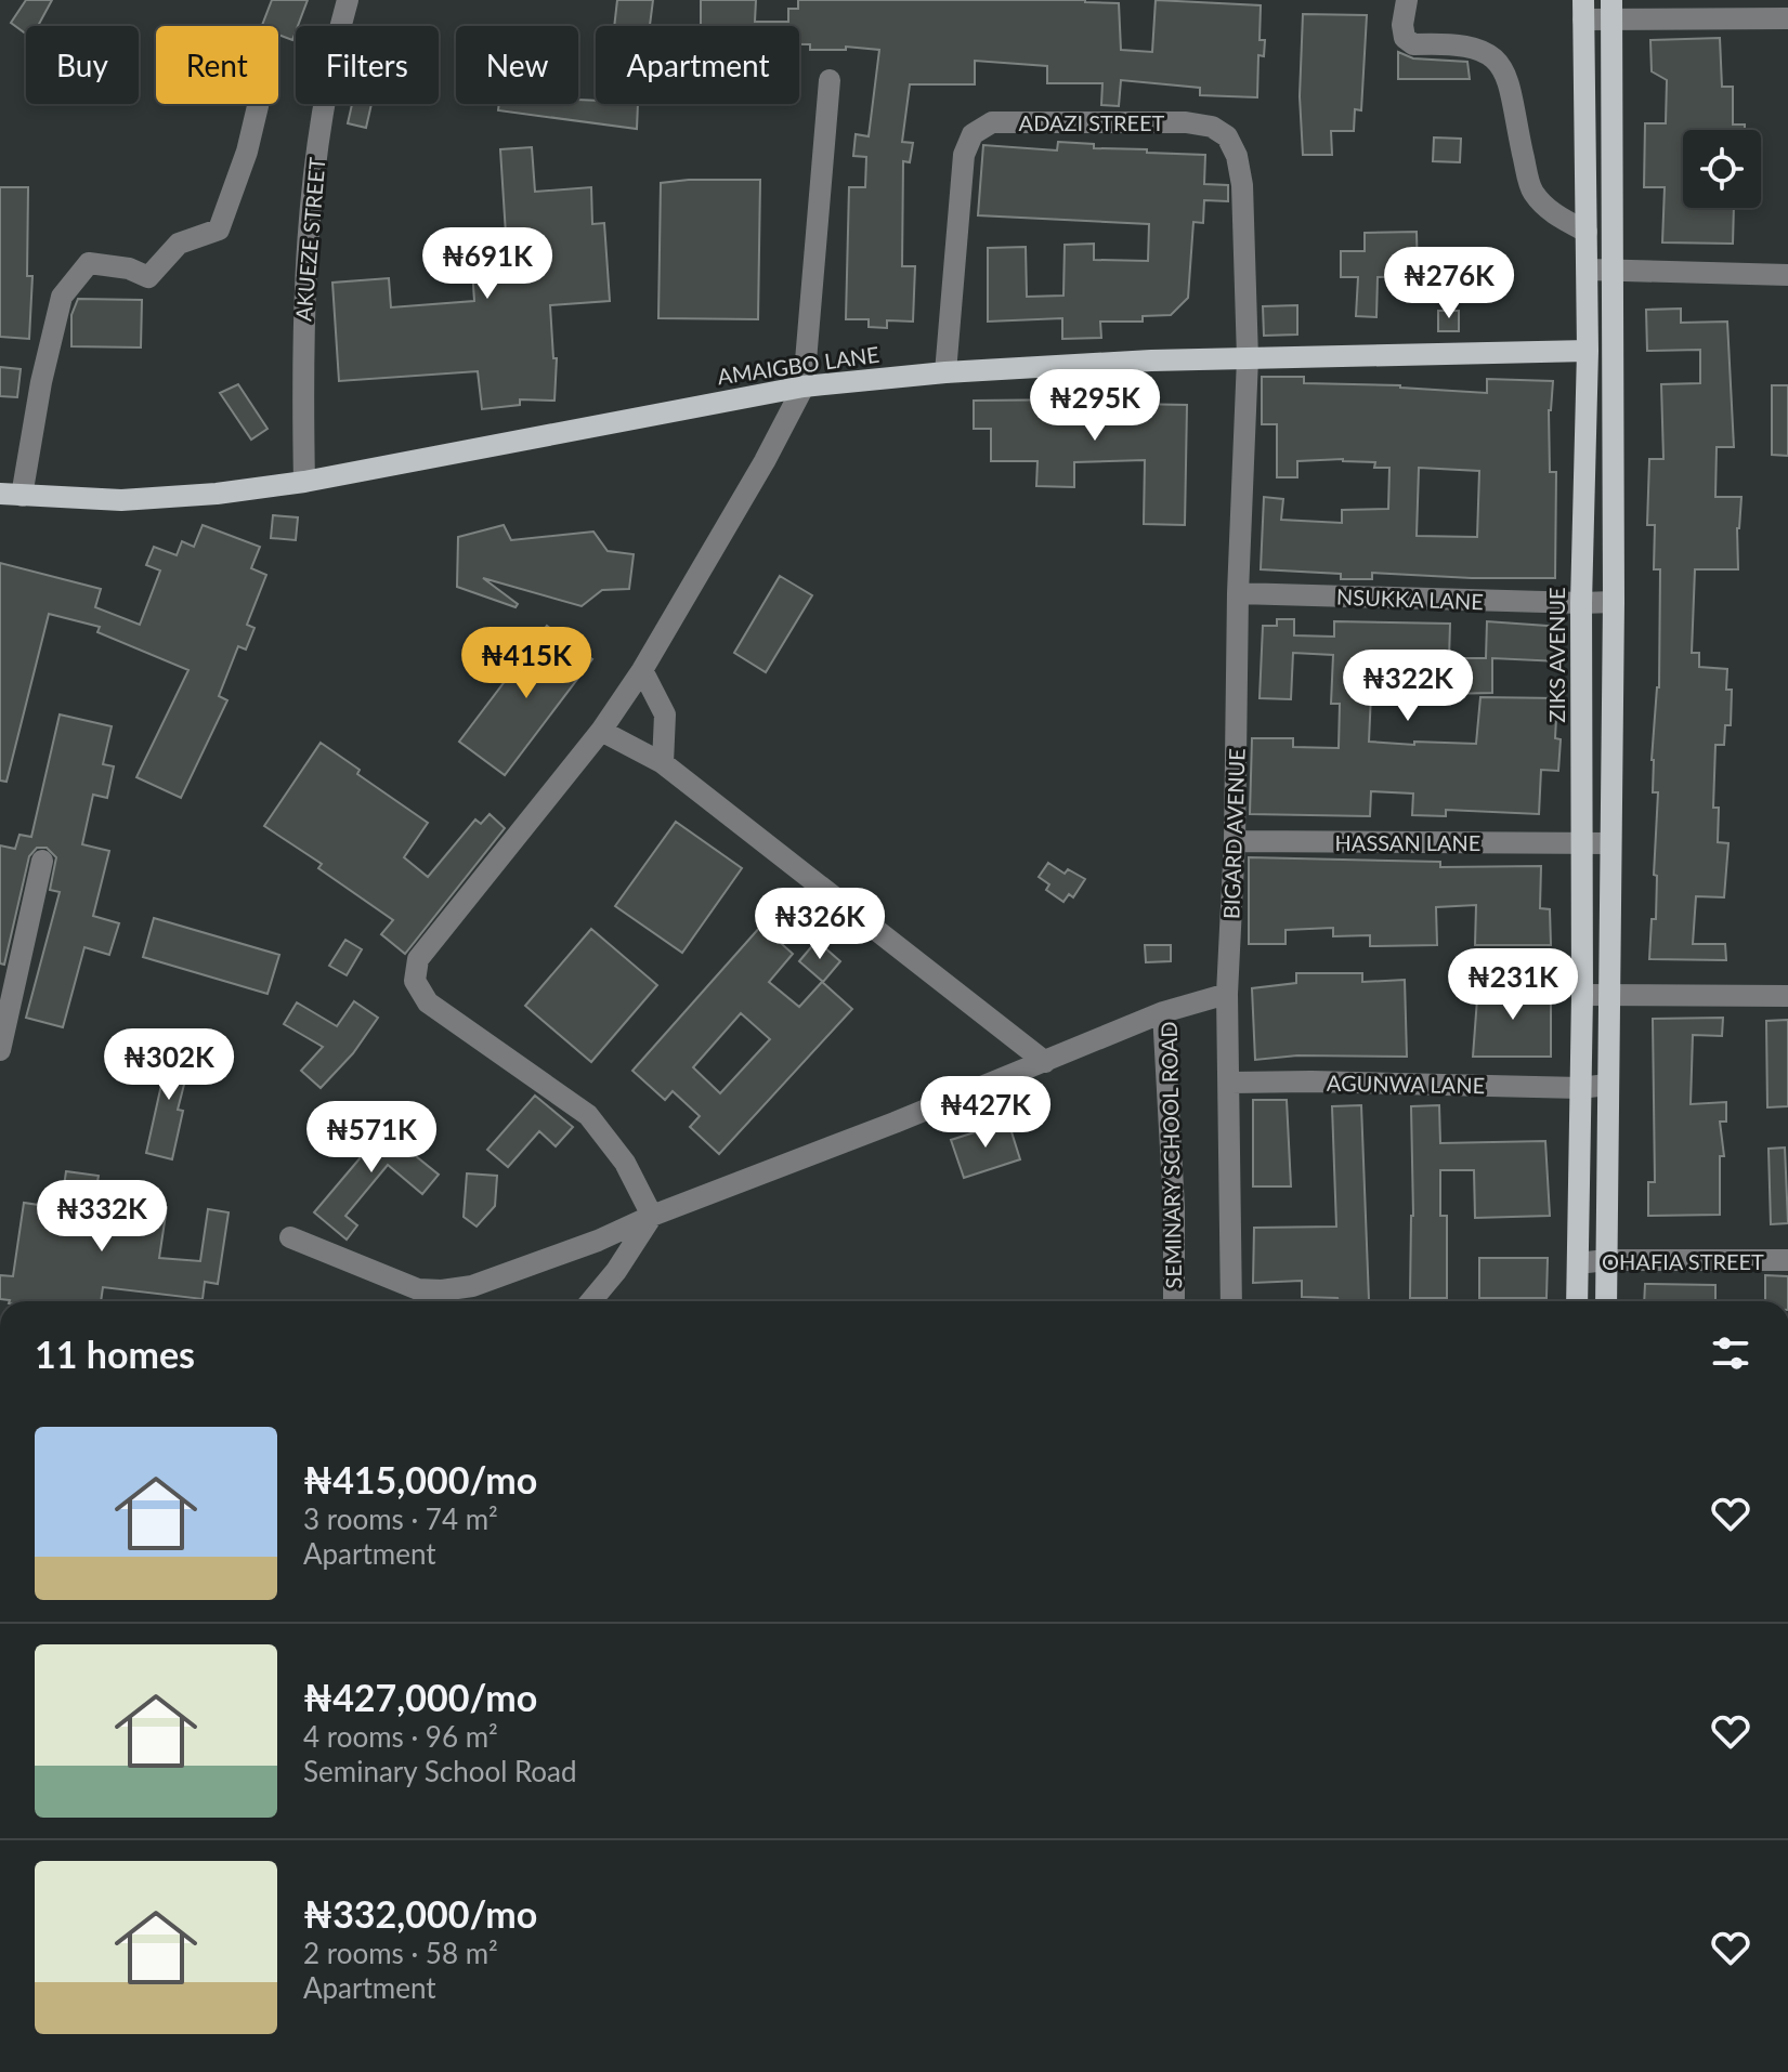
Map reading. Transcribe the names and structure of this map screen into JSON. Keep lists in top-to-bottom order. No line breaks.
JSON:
{"streets":{"main road":["AMAIGBO LANE","ZIKS AVENUE"],"street":["ADAZI STREET","AKUEZE STREET","NSUKKA LANE","BIGARD AVENUE","HASSAN LANE","AGUNWA LANE","SEMINARY SCHOOL ROAD","OHAFIA STREET"]},"crossings":[["ADAZI STREET","AMAIGBO LANE"],["ADAZI STREET","BIGARD AVENUE"],["AKUEZE STREET","AMAIGBO LANE"],["AMAIGBO LANE","ZIKS AVENUE"],["AMAIGBO LANE","BIGARD AVENUE"],["NSUKKA LANE","ZIKS AVENUE"],["NSUKKA LANE","BIGARD AVENUE"],["ZIKS AVENUE","HASSAN LANE"],["ZIKS AVENUE","AGUNWA LANE"],["ZIKS AVENUE","OHAFIA STREET"],["BIGARD AVENUE","HASSAN LANE"],["BIGARD AVENUE","AGUNWA LANE"],["BIGARD AVENUE","SEMINARY SCHOOL ROAD"]],"page":{"chip":["Buy","Rent","Filters","New","Apartment"],"price":["₦691K","₦276K","₦295K","₦415K","₦322K","₦326K","₦231K","₦302K","₦427K","₦571K","₦332K"],"heading":"11 homes","list":[{"name":"₦415,000/mo","note":"3 rooms · 74 m² · Apartment"},{"name":"₦427,000/mo","note":"4 rooms · 96 m² · Seminary School Road"},{"name":"₦332,000/mo","note":"2 rooms · 58 m² · Apartment"}]}}
